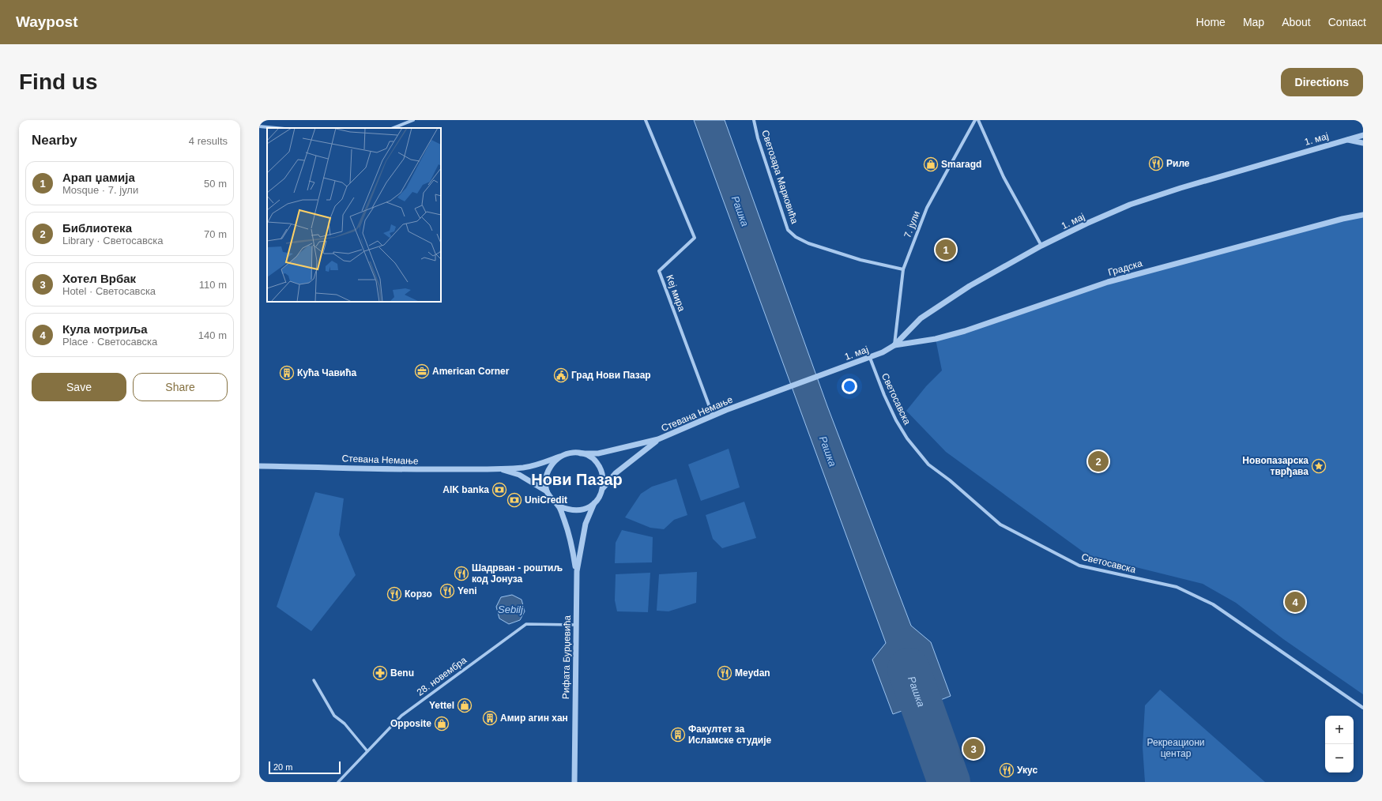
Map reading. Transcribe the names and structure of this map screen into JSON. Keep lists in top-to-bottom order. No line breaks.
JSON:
{"streets":{"street":["1. мај","Светозара Марковића","7. јули","Градска","Кеј мира","Светосавска","Стевана Немање","Рифата Бурџевића","28. новембра"]},"crossings":[["1. мај","7. јули"],["1. мај","Градска"],["1. мај","Светосавска"],["1. мај","Стевана Немање"],["Светозара Марковића","7. јули"],["7. јули","Градска"],["Кеј мира","Стевана Немање"],["Стевана Немање","Рифата Бурџевића"],["Рифата Бурџевића","28. новембра"]],"districts":["Нови Пазар"],"water":["Рашка","Sebilj"],"parks":["Рекреациони центар"],"places":{"restaurant":["Риле","Шадрван - роштиљ код Јонуза","Yeni","Корзо","Meydan","Укус"],"shop":["Smaragd","Yettel","Opposite"],"office":["American Corner"],"building":["Кућа Чавића","Амир агин хан","Факултет за Исламске студије"],"public building":["Град Нови Пазар"],"place":["Новопазарска тврђава"],"bank":["AIK banka","UniCredit"],"pharmacy":["Benu"]},"scale_bar":"20 m","page":{"header":"Waypost","nav":["Home","Map","About","Contact"],"buttons":["Directions",["Save","Share"]],"title":"Find us","heading":["Nearby","4 results"],"list":[{"mark":"1","name":"Арап џамија","note":"Mosque · 7. јули","value":"50 m"},{"mark":"2","name":"Библиотека","note":"Library · Светосавска","value":"70 m"},{"mark":"3","name":"Хотел Врбак","note":"Hotel · Светосавска","value":"110 m"},{"mark":"4","name":"Кула мотриља","note":"Place · Светосавска","value":"140 m"}],"pins":["1","2","4","3"],"map_buttons":["+","−"],"scale":"20 m"}}
